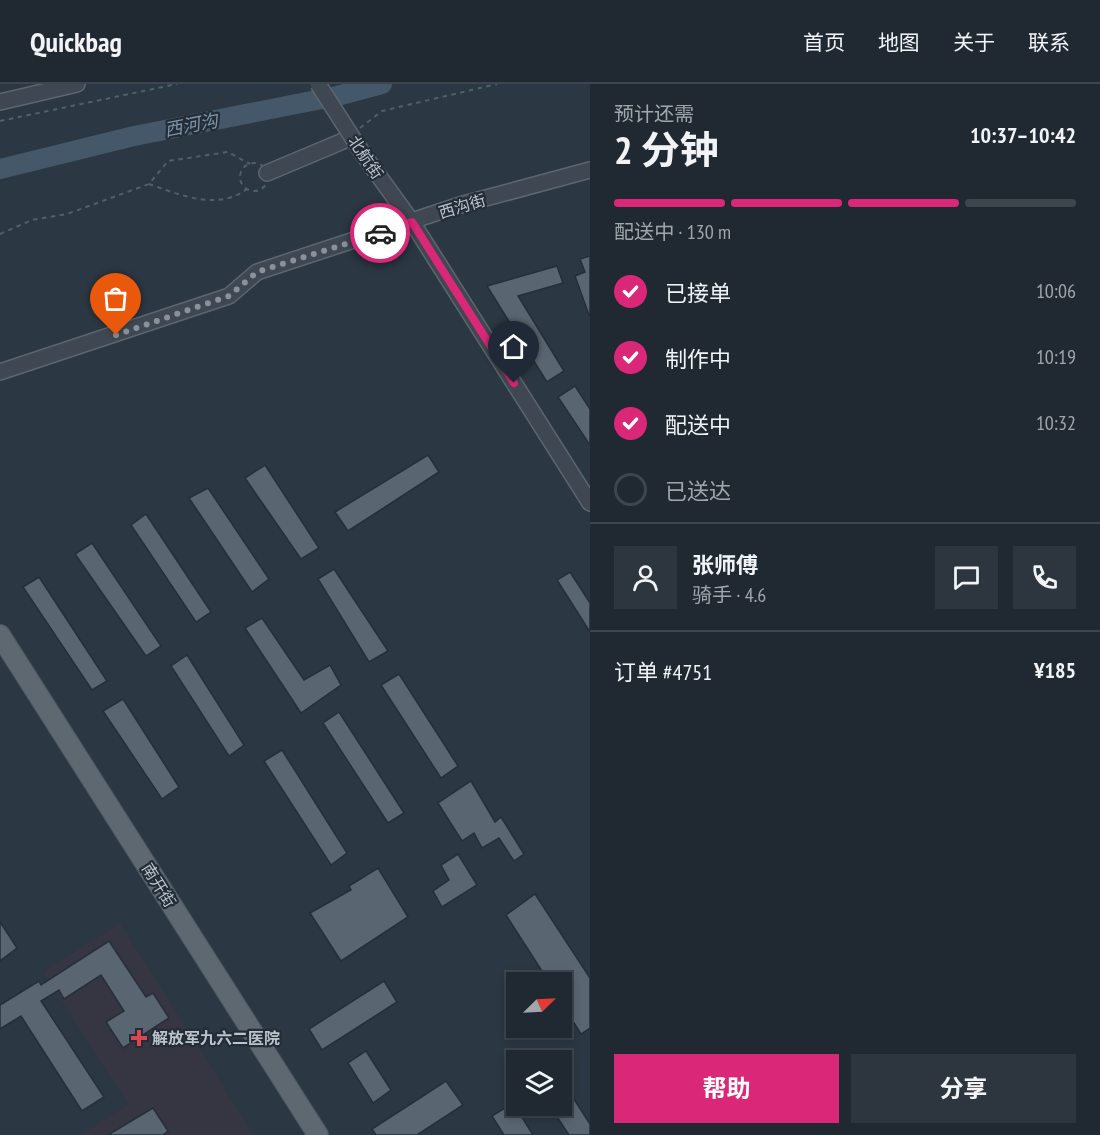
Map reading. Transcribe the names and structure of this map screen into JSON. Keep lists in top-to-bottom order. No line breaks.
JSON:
{"streets":{"main road":["南开街"],"street":["北航街","西沟街"]},"crossings":[["北航街","西沟街"]],"water":["西河沟"],"places":{"health":["解放军九六二医院"]},"north":"top right","page":{"header":"Quickbag","nav":["首页","地图","关于","联系"],"heading":["2 分钟","预计还需","10:37–10:42"],"panel":["张师傅","骑手 · 4.6","订单 #4751","¥185"],"bar":"配送中 · 130 m","list":[["已接单","10:06"],["制作中","10:19"],["配送中","10:32"],"已送达"],"buttons":["帮助","分享"]}}
